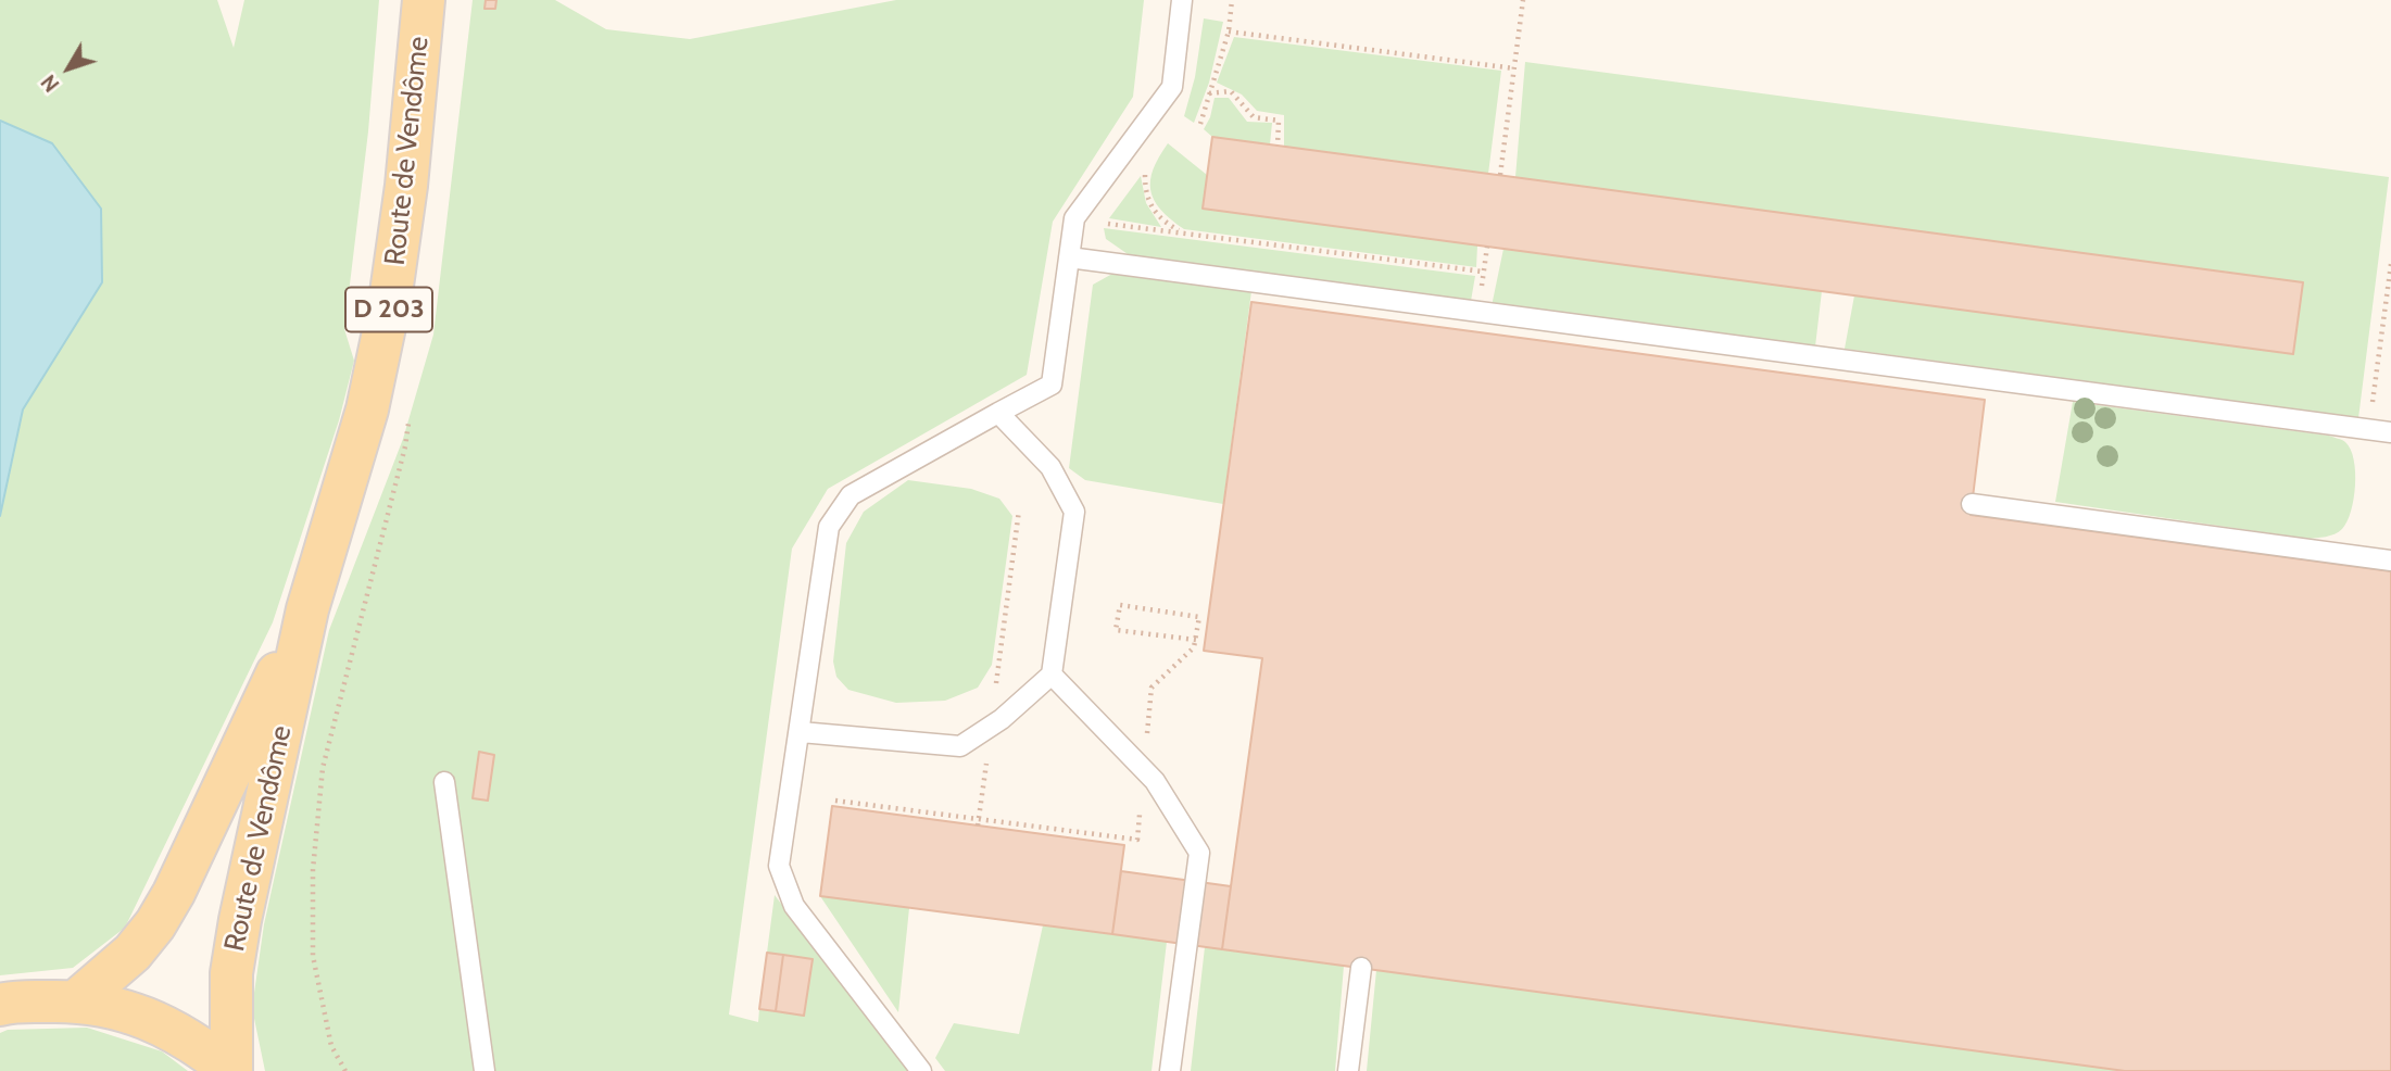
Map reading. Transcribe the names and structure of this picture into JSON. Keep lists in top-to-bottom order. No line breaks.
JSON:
{"streets":{"main road":["Route de Vendôme","D 203"]},"north":"bottom left"}
